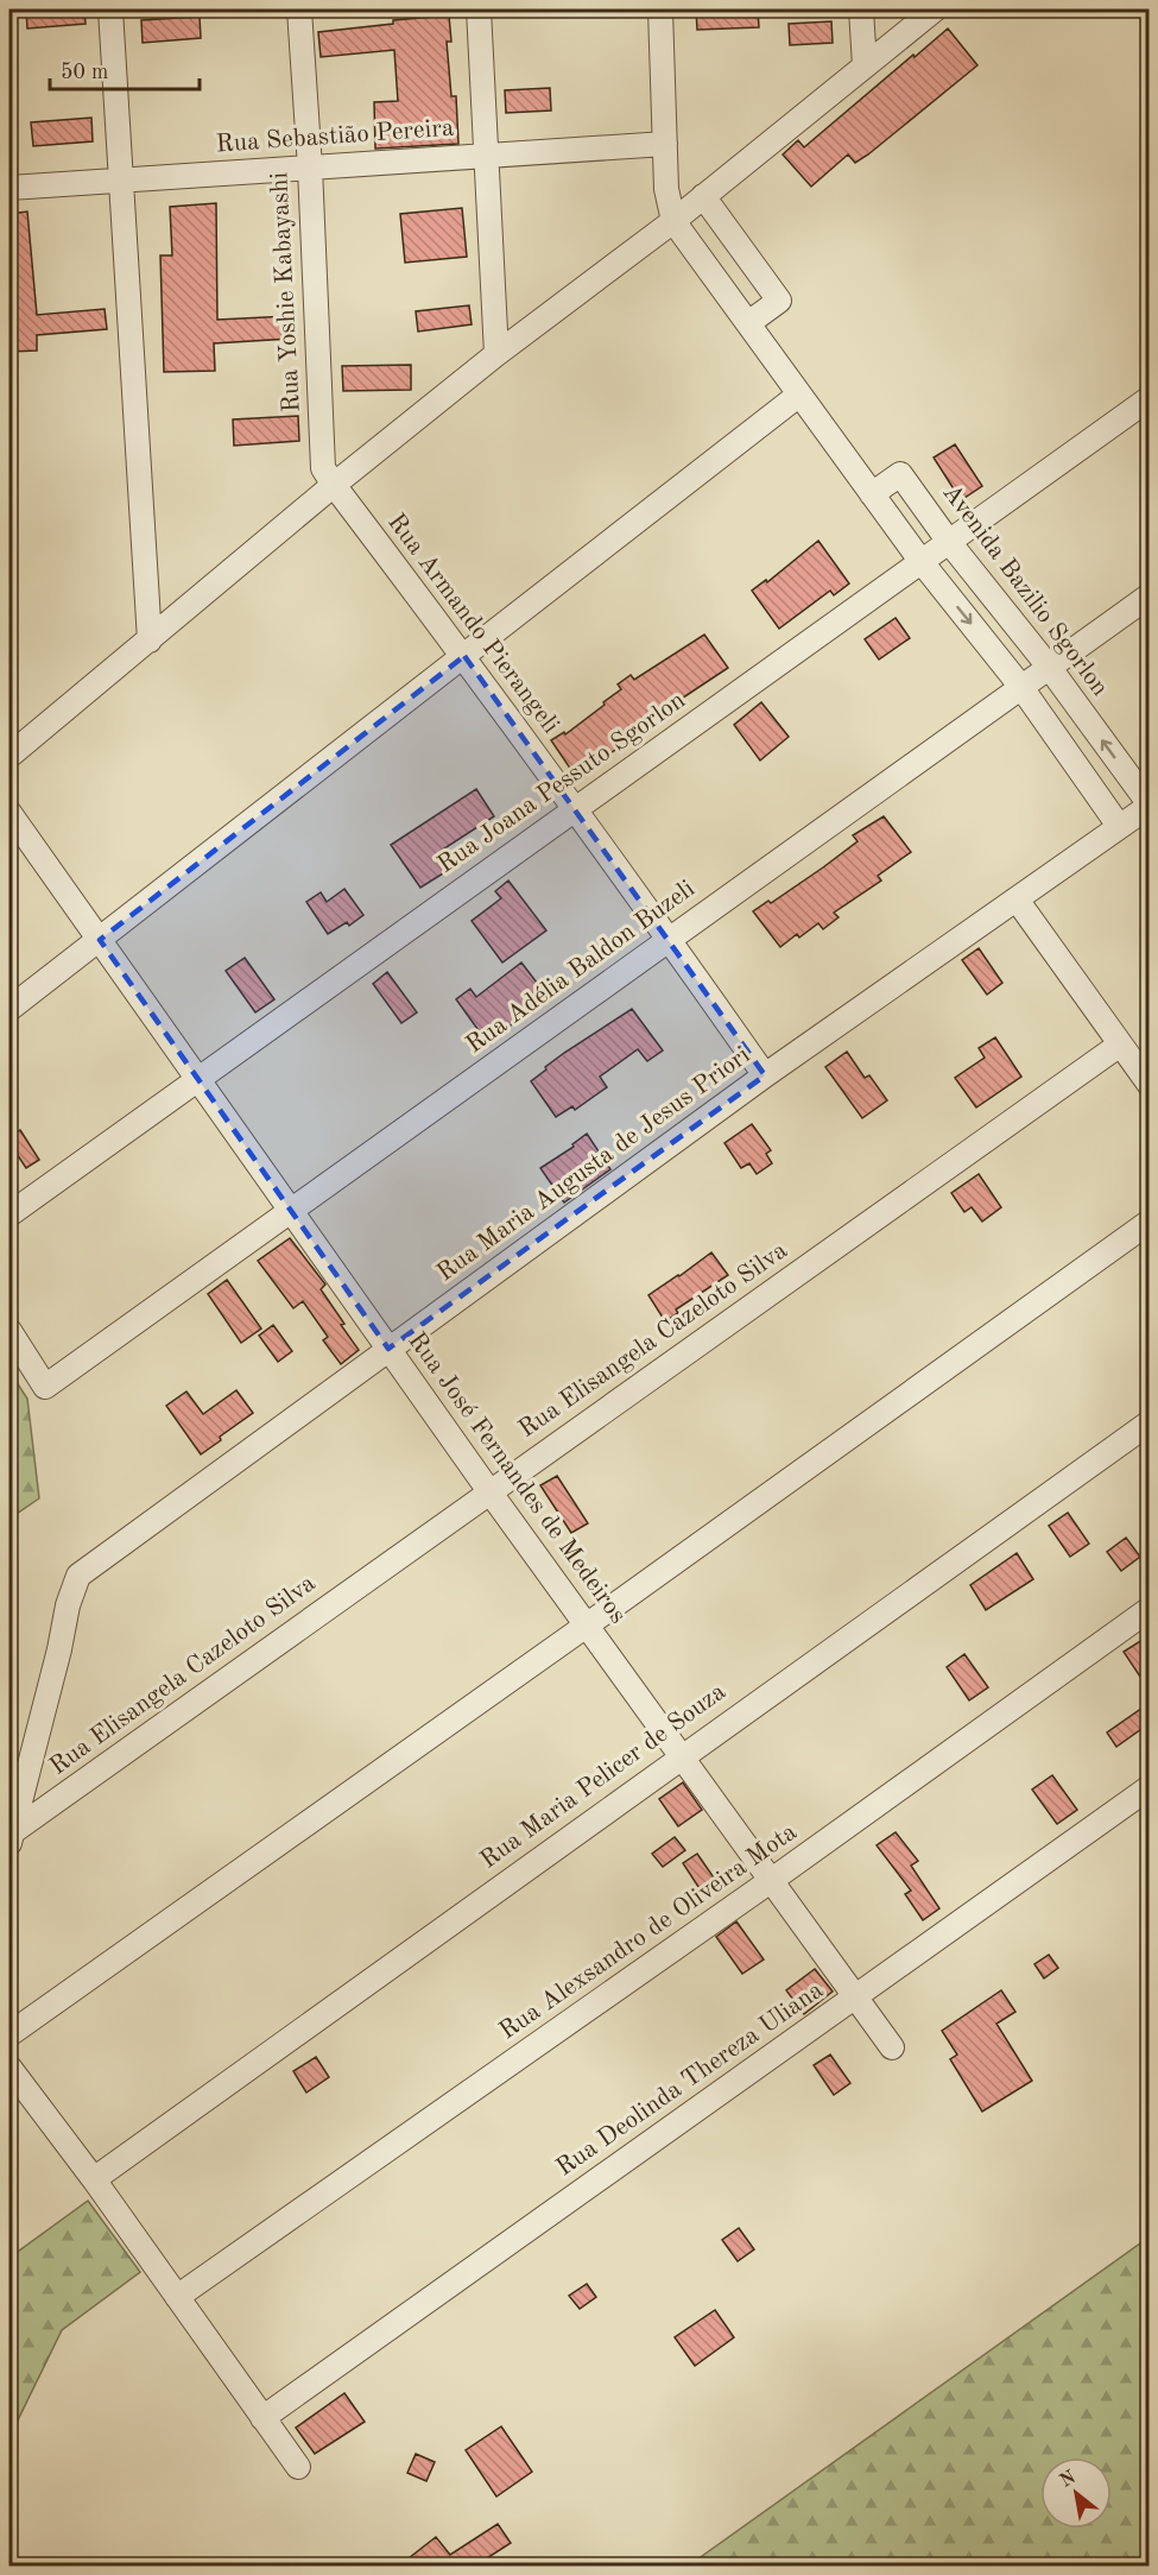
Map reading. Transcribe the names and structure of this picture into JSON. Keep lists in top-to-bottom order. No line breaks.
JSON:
{"streets":{"street":["Rua Sebastião Pereira","Rua Yoshie Kabayashi","Avenida Bazilio Sgorlon","Rua Armando Pierangeli","Rua Joana Pessuto Sgorlon","Rua Adélia Baldon Buzeli","Rua Maria Augusta de Jesus Priori","Rua Elisangela Cazeloto Silva","Rua José Fernandes de Medeiros","Rua Maria Pelicer de Souza","Rua Alexsandro de Oliveira Mota","Rua Deolinda Thereza Uliana"]},"crossings":[["Rua Sebastião Pereira","Rua Yoshie Kabayashi"],["Rua Yoshie Kabayashi","Rua Armando Pierangeli"],["Avenida Bazilio Sgorlon","Rua Joana Pessuto Sgorlon"],["Avenida Bazilio Sgorlon","Rua Adélia Baldon Buzeli"],["Avenida Bazilio Sgorlon","Rua Maria Augusta de Jesus Priori"],["Rua Armando Pierangeli","Rua Joana Pessuto Sgorlon"],["Rua Armando Pierangeli","Rua Adélia Baldon Buzeli"],["Rua Armando Pierangeli","Rua Maria Augusta de Jesus Priori"],["Rua Joana Pessuto Sgorlon","Rua José Fernandes de Medeiros"],["Rua Adélia Baldon Buzeli","Rua José Fernandes de Medeiros"],["Rua Maria Augusta de Jesus Priori","Rua Elisangela Cazeloto Silva"],["Rua Maria Augusta de Jesus Priori","Rua José Fernandes de Medeiros"],["Rua Elisangela Cazeloto Silva","Rua José Fernandes de Medeiros"],["Rua José Fernandes de Medeiros","Rua Maria Pelicer de Souza"],["Rua José Fernandes de Medeiros","Rua Alexsandro de Oliveira Mota"],["Rua José Fernandes de Medeiros","Rua Deolinda Thereza Uliana"]],"scale_bar":"50 m","north":"top left"}
